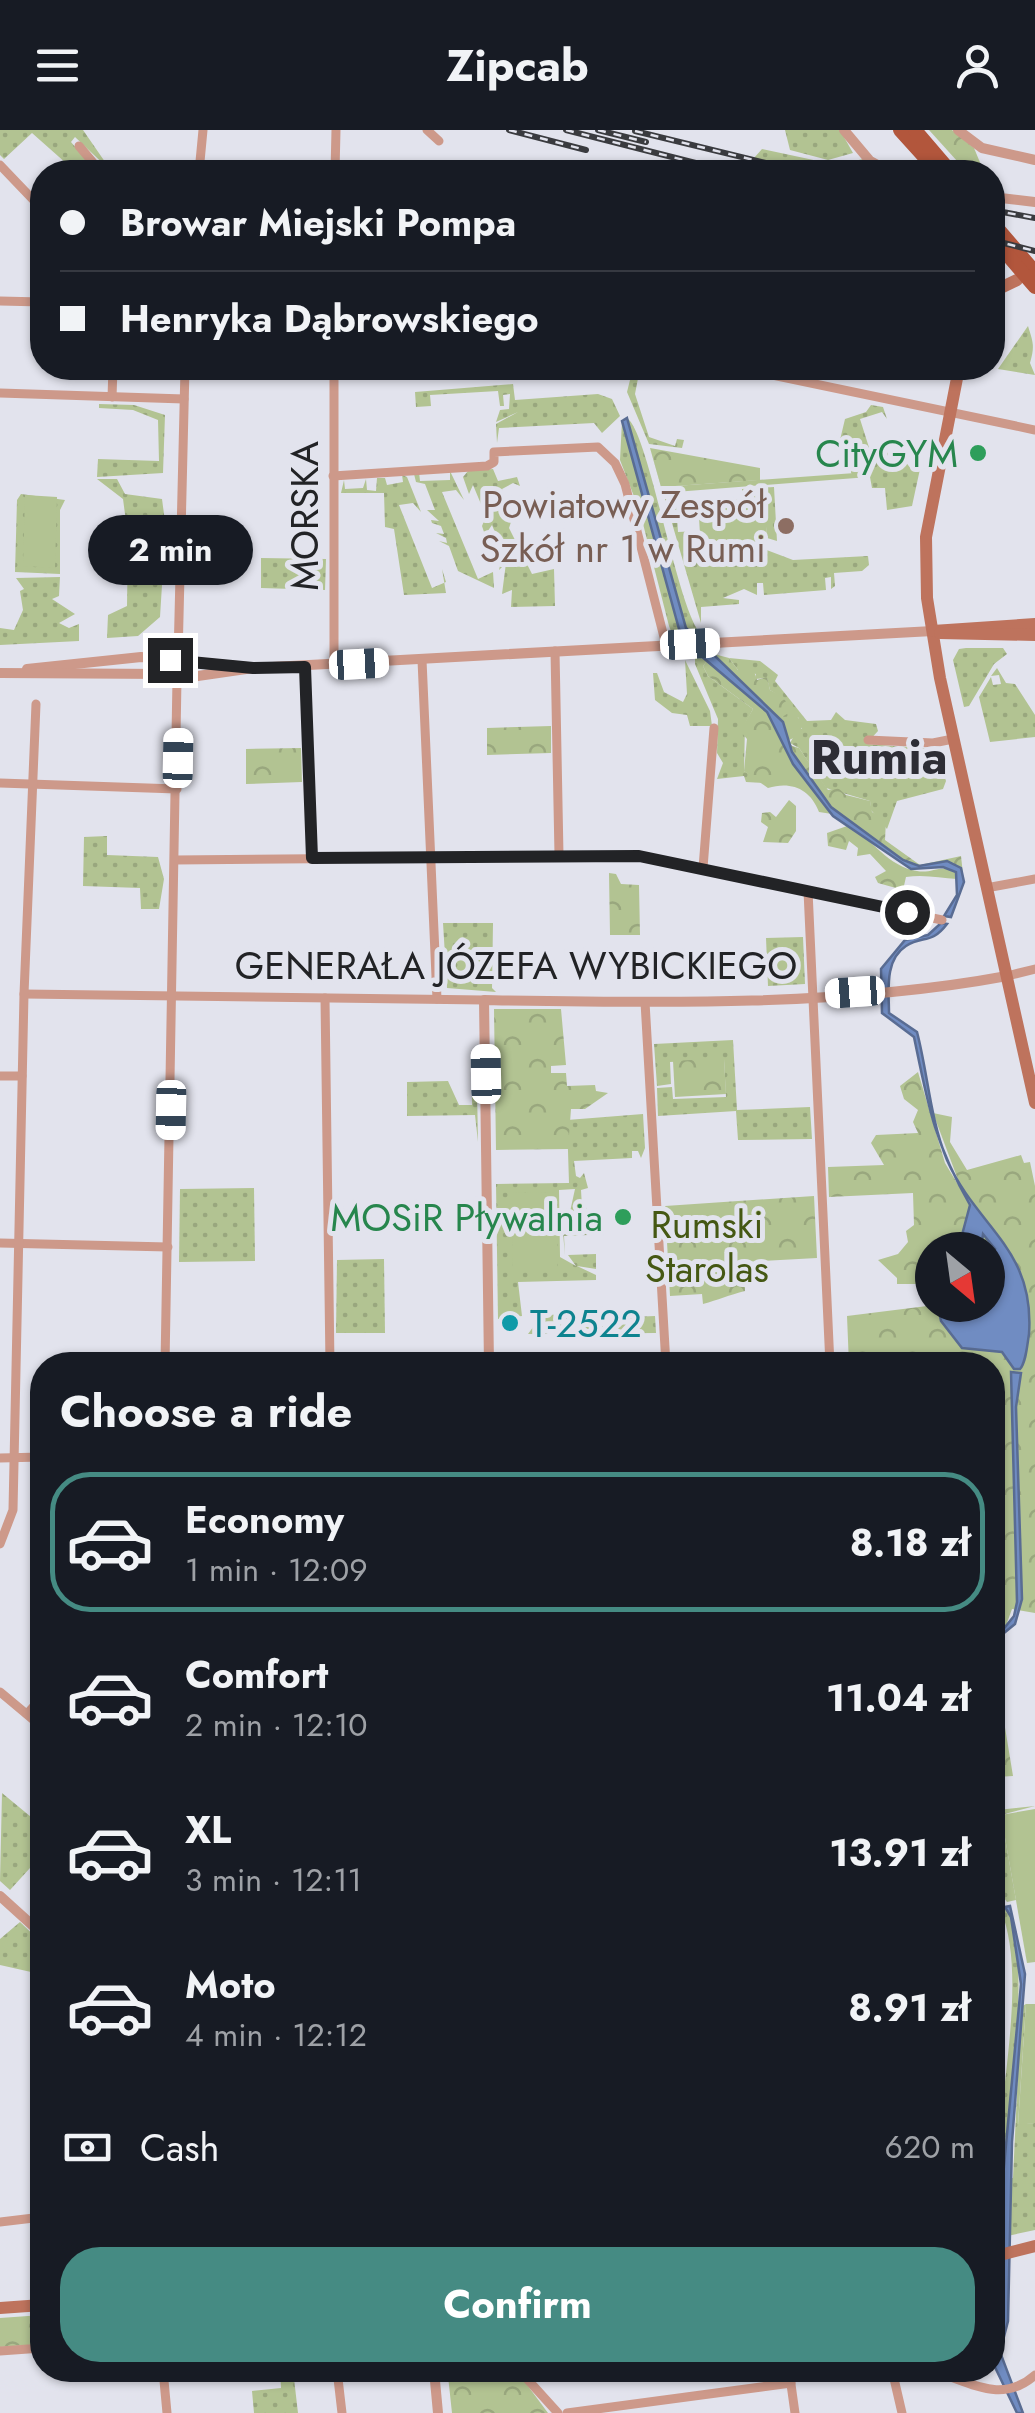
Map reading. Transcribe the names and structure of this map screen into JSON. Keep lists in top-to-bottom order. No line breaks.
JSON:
{"streets":{"street":["MORSKA","GENERAŁA JÓZEFA WYBICKIEGO"]},"districts":["Rumia"],"parks":["Rumski Starolas"],"places":["CityGYM","Powiatowy Zespół Szkół nr 1 w Rumi","MOSiR Pływalnia","T-2522"],"north":"bottom right","page":{"header":"Zipcab","banner":["Browar Miejski Pompa","Henryka Dąbrowskiego"],"bubble":"2 min","heading":"Choose a ride","list":[{"name":"Economy","note":"1 min · 12:09","value":"8.18 zł"},{"name":"Comfort","note":"2 min · 12:10","value":"11.04 zł"},{"name":"XL","note":"3 min · 12:11","value":"13.91 zł"},{"name":"Moto","note":"4 min · 12:12","value":"8.91 zł"}],"pay":["Cash","620 m"],"buttons":"Confirm"}}
